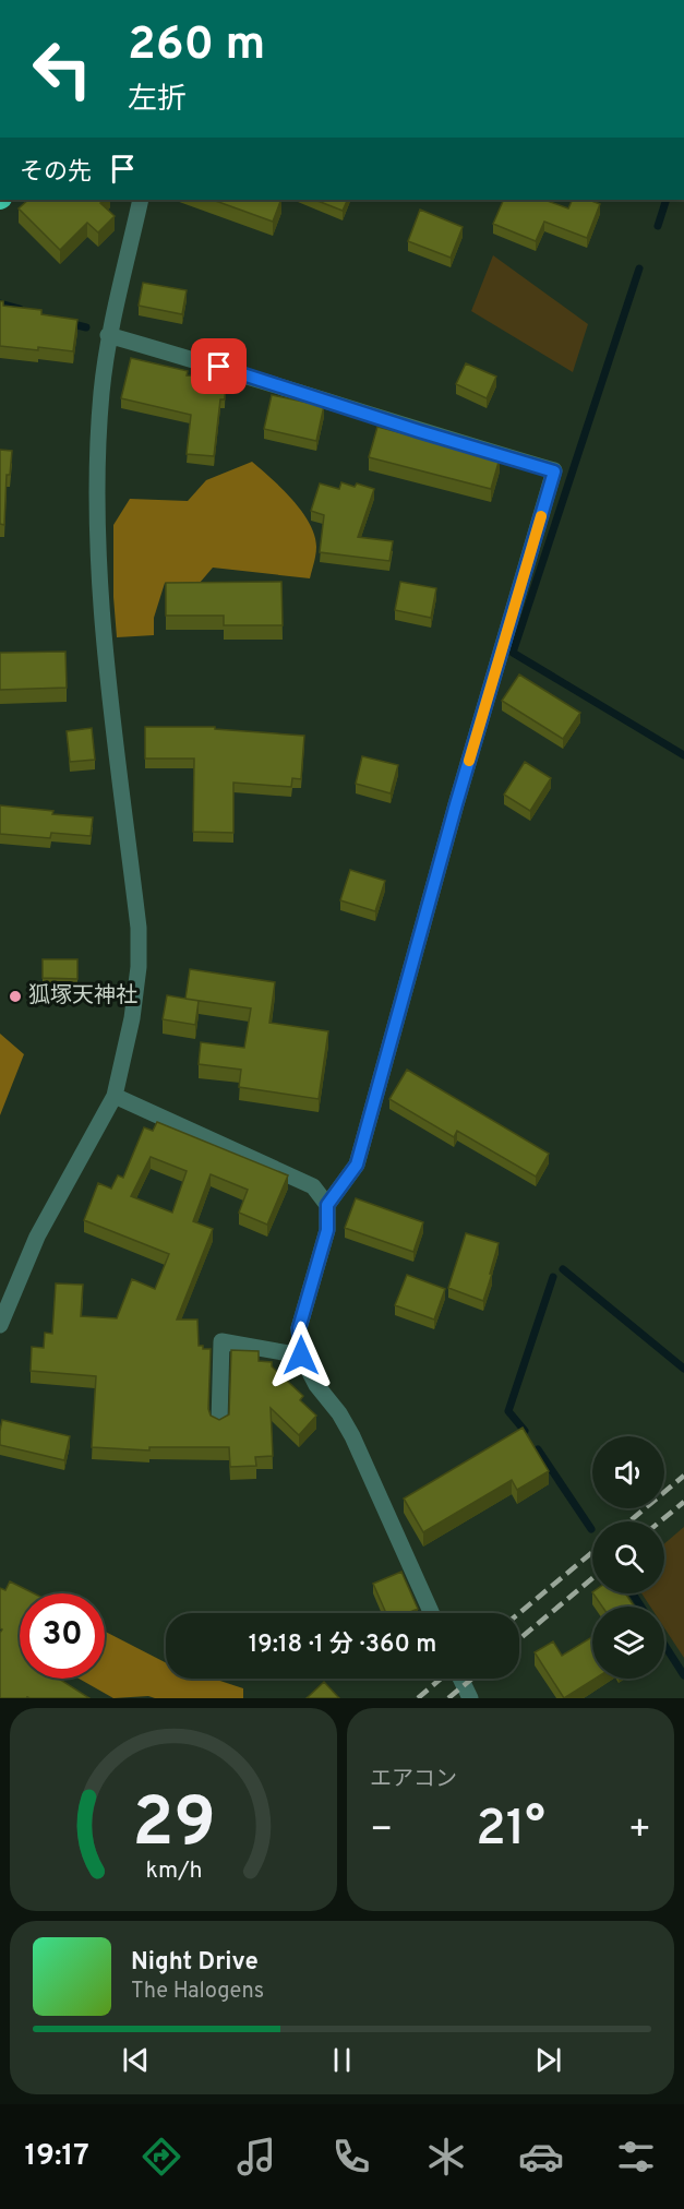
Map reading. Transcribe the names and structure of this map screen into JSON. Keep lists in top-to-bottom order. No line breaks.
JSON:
{"places":["狐塚天神社"],"page":{"turn":["260 m","左折"],"then":"その先","limit":"30","trip":"19:18 · 1 分 · 360 m","tile":"エアコン","heat":["−","21°","+"],"song":["Night Drive","The Halogens"],"tabs":"19:17","gauge":["29","km/h"]}}
